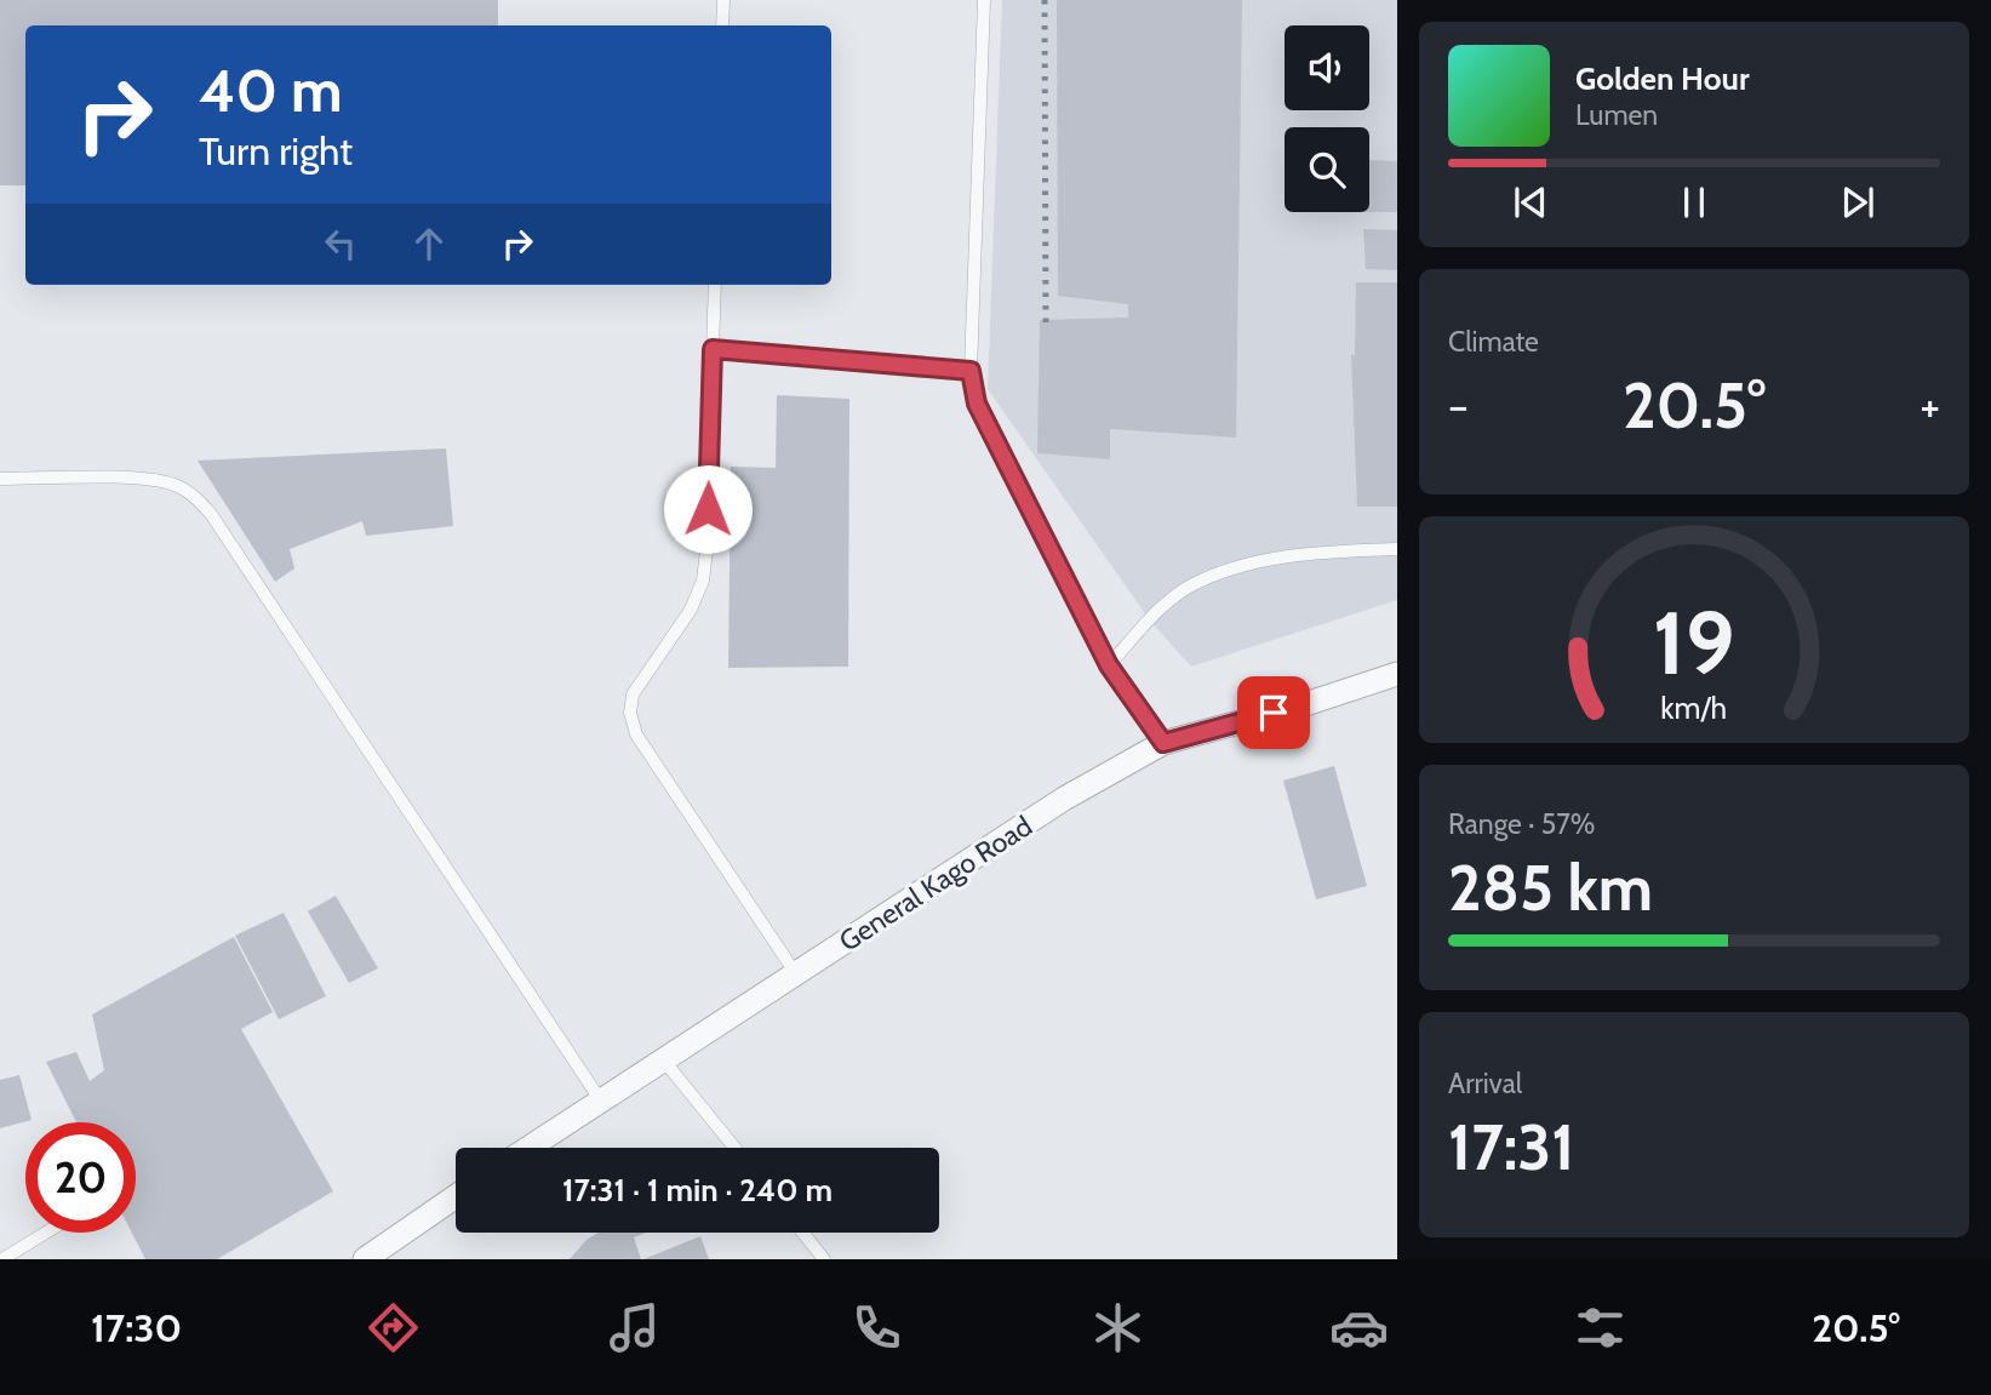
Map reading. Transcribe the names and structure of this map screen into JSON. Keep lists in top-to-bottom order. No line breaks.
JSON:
{"streets":{"street":["General Kago Road"]},"page":{"turn":["40 m","Turn right"],"song":["Golden Hour","Lumen"],"tile":["Climate",["Range · 57%","285 km"],["Arrival","17:31"]],"heat":["−","20.5°","+"],"limit":"20","trip":"17:31 · 1 min · 240 m","tabs":["17:30","20.5°"],"gauge":["19","km/h"]}}
